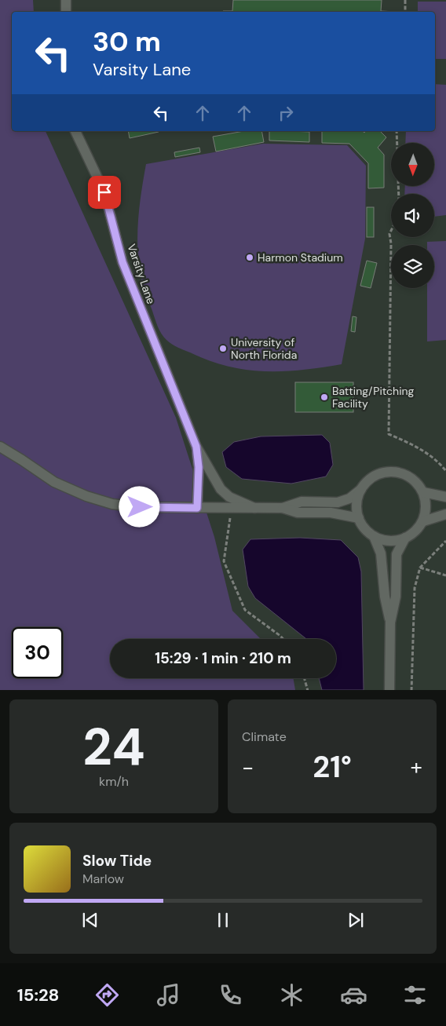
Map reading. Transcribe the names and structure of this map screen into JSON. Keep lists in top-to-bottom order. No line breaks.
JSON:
{"streets":{"street":["Varsity Lane"]},"places":["Harmon Stadium","University of North Florida","Batting/Pitching Facility"],"north":"bottom","page":{"turn":["30 m","Varsity Lane"],"limit":"30","trip":"15:29 · 1 min · 210 m","tile":[["24","km/h"],"Climate"],"heat":["−","21°","+"],"song":["Slow Tide","Marlow"],"tabs":"15:28"}}
